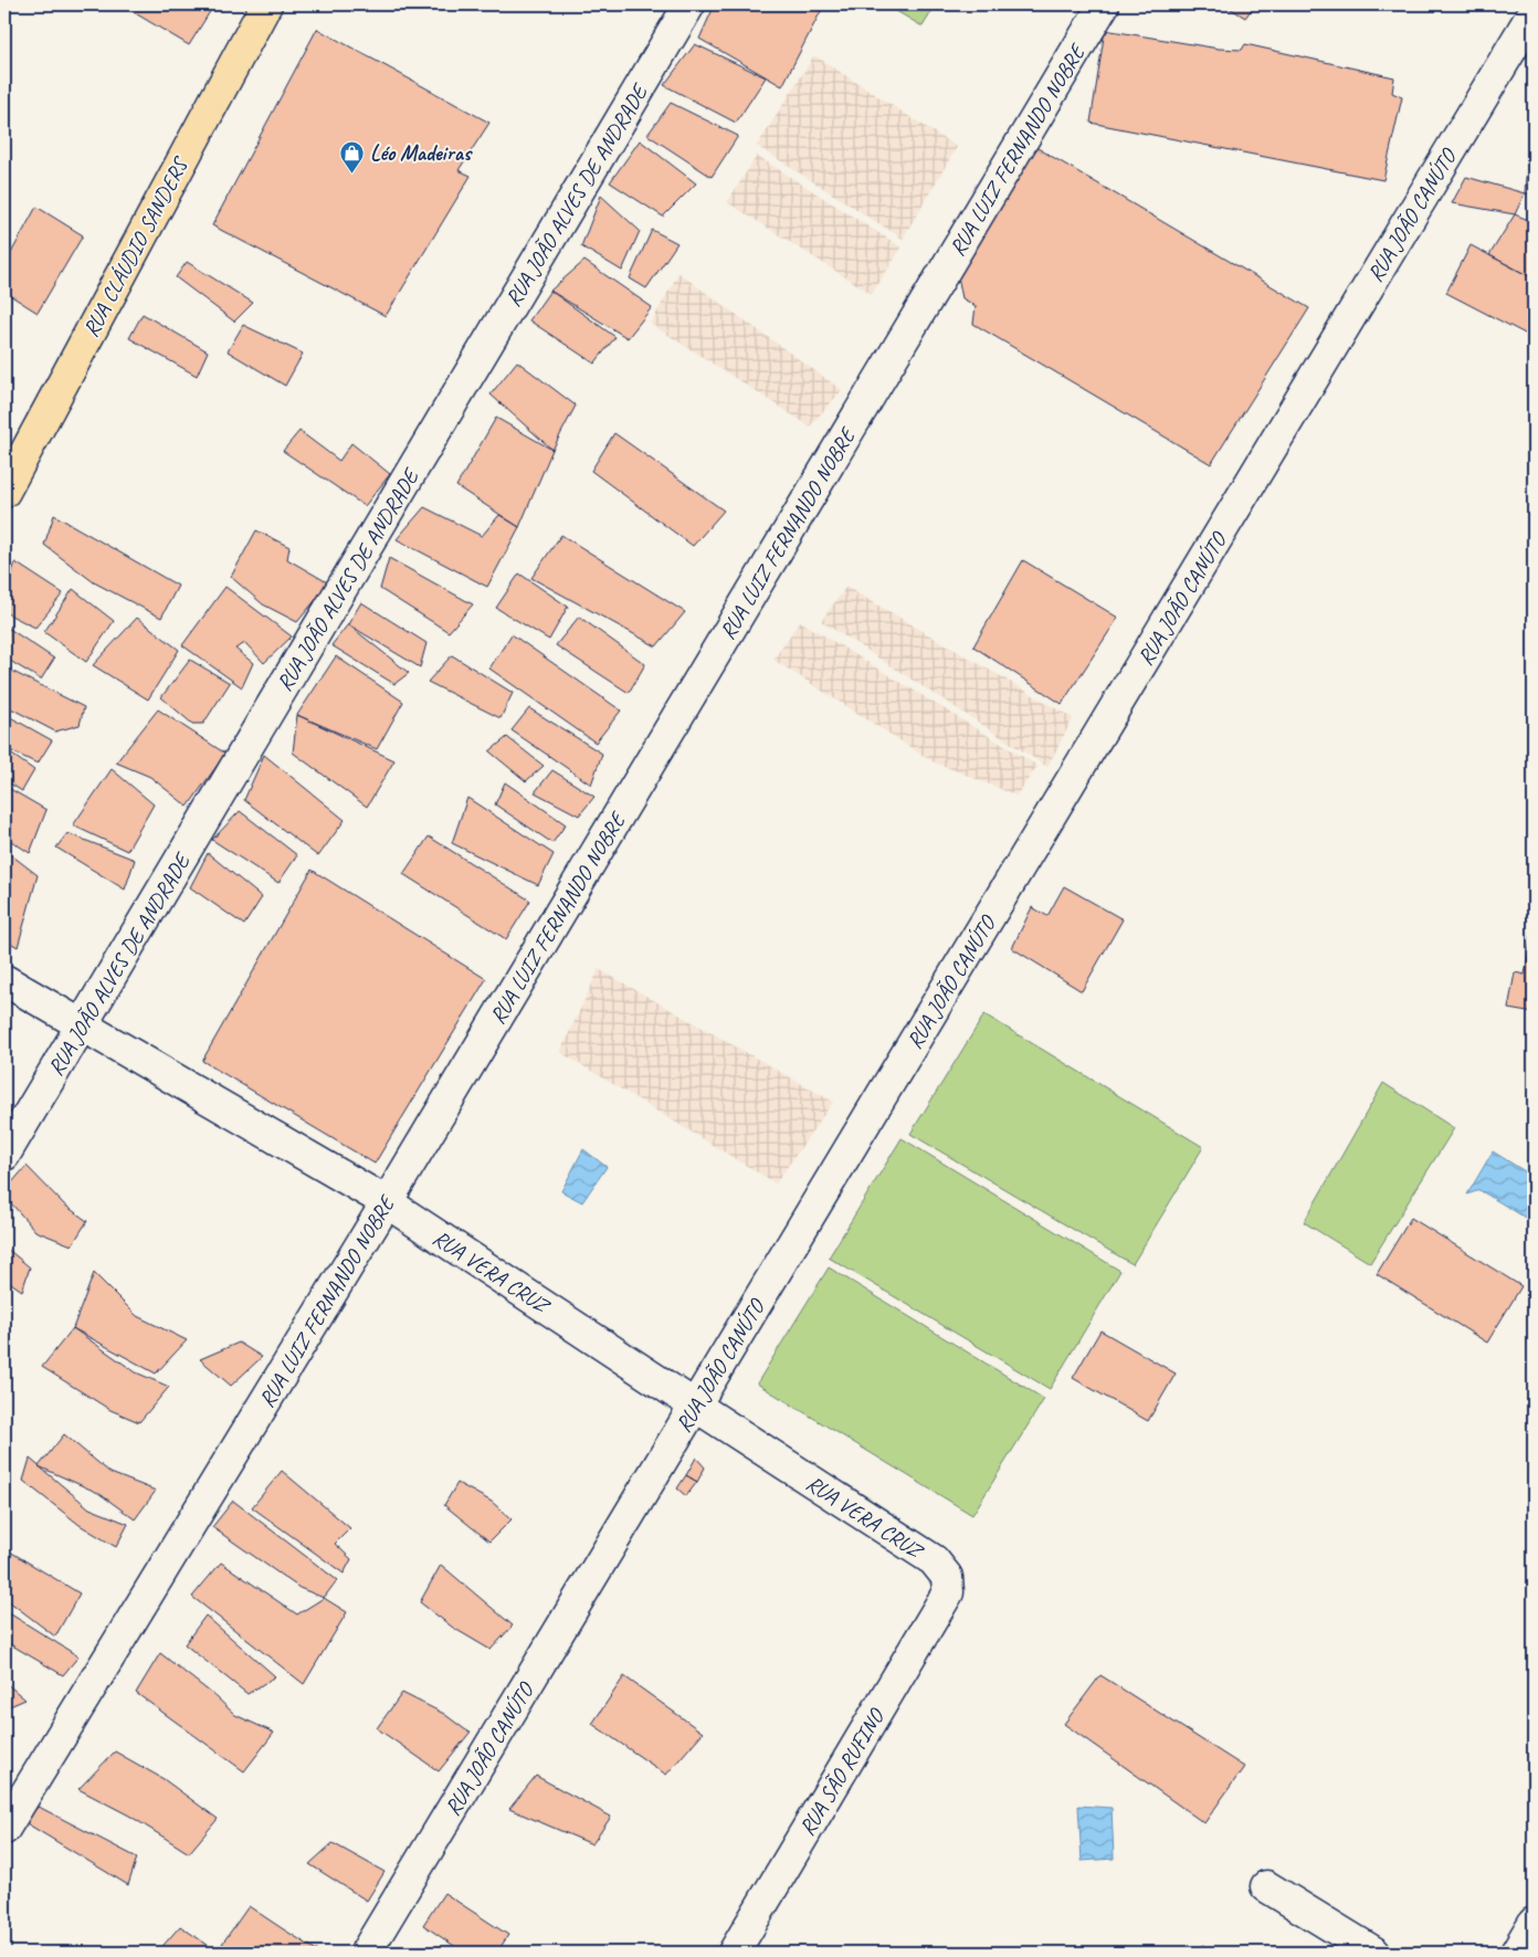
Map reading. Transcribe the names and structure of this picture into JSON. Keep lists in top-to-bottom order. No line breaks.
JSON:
{"streets":{"main road":["RUA CLÁUDIO SANDERS"],"street":["RUA LUIZ FERNANDO NOBRE","RUA JOÃO ALVES DE ANDRADE","RUA JOÃO CANÚTO","RUA VERA CRUZ","RUA SÃO RUFINO"]},"crossings":[["RUA LUIZ FERNANDO NOBRE","RUA VERA CRUZ"],["RUA JOÃO ALVES DE ANDRADE","RUA VERA CRUZ"],["RUA JOÃO CANÚTO","RUA VERA CRUZ"],["RUA VERA CRUZ","RUA SÃO RUFINO"]],"places":{"shop":["Léo Madeiras"]}}
